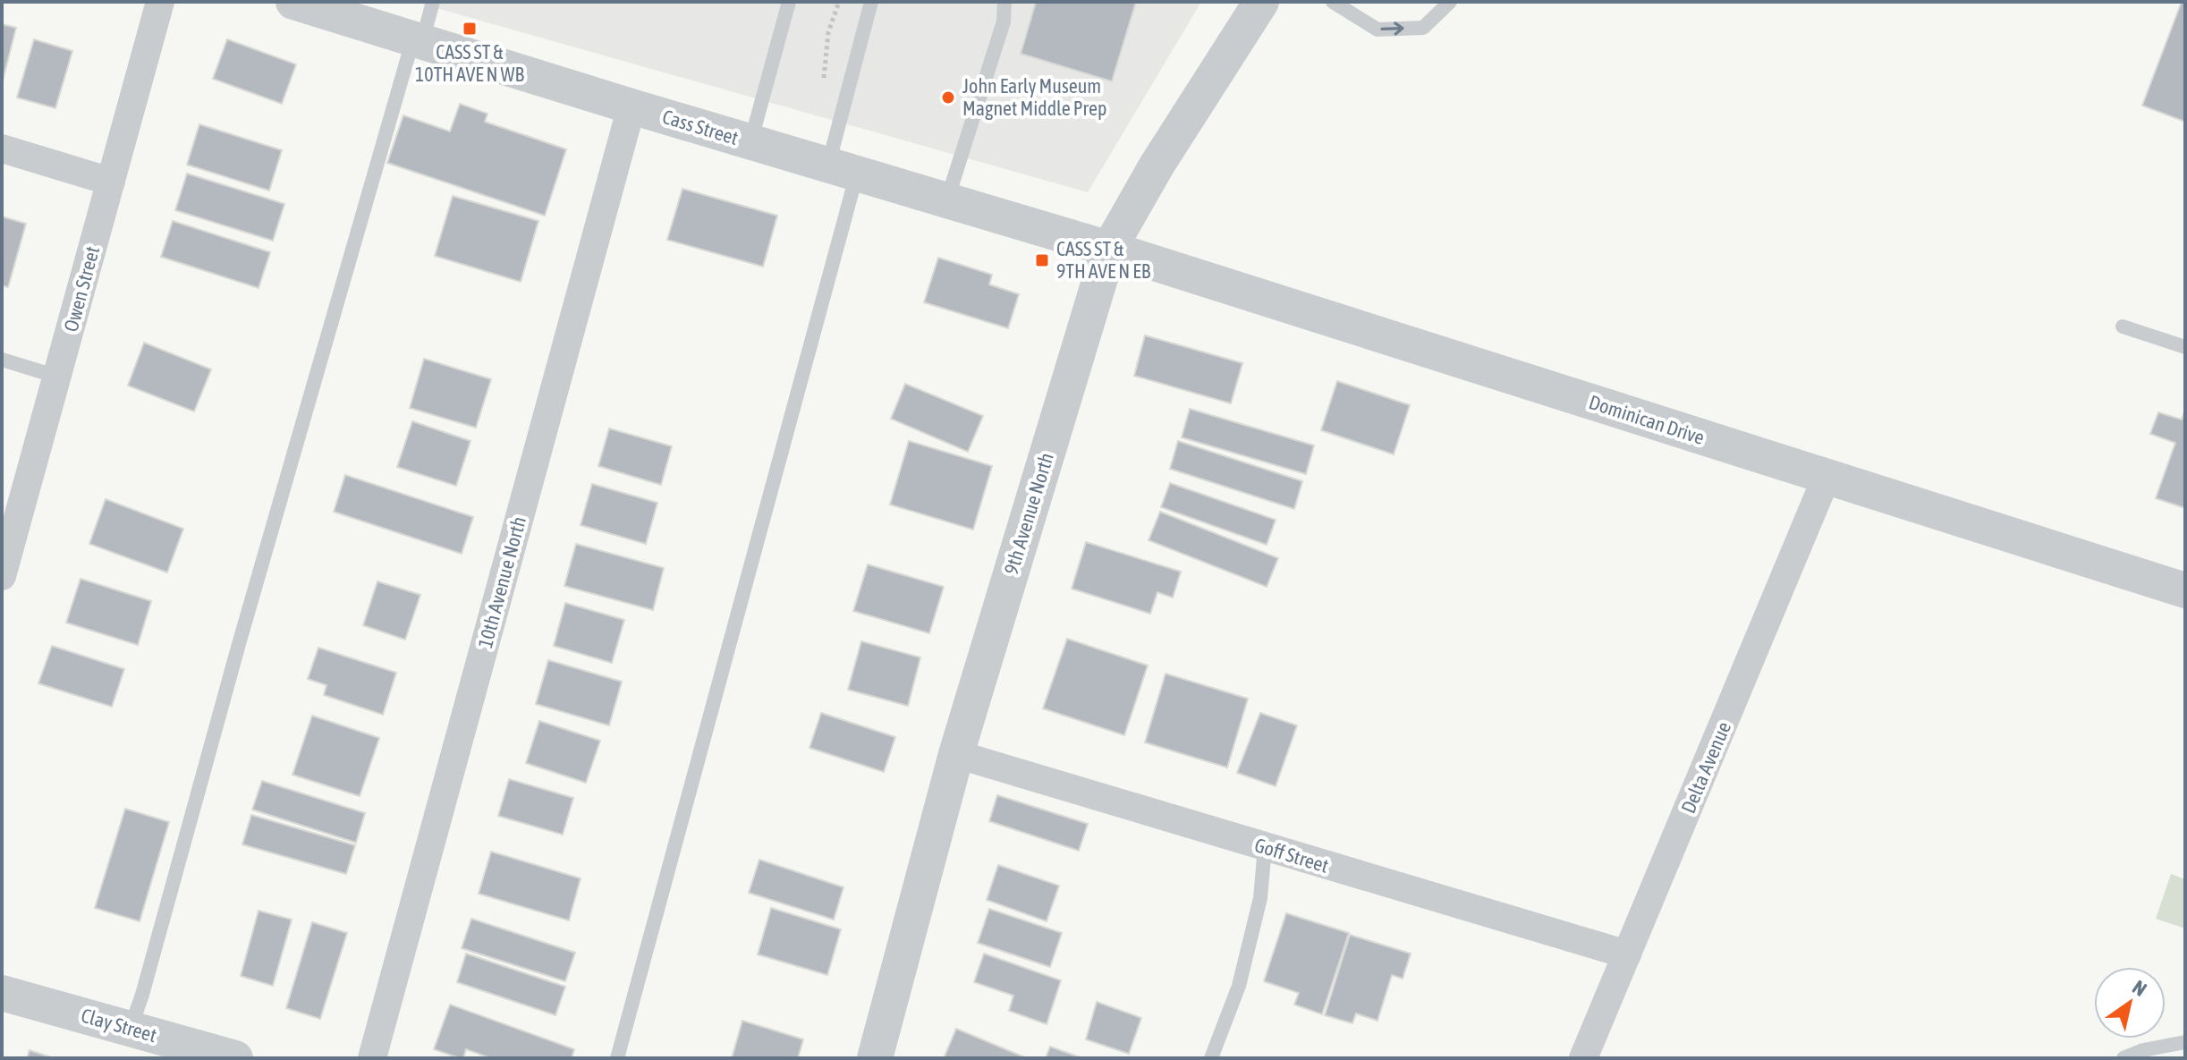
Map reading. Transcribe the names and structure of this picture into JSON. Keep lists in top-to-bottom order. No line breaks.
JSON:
{"streets":{"street":["Cass Street","Owen Street","Dominican Drive","9th Avenue North","10th Avenue North","Delta Avenue","Goff Street","Clay Street"]},"crossings":[["Cass Street","Dominican Drive"],["Cass Street","9th Avenue North"],["Cass Street","10th Avenue North"],["Dominican Drive","9th Avenue North"],["Dominican Drive","Delta Avenue"],["9th Avenue North","Goff Street"],["Delta Avenue","Goff Street"]],"places":{"transit":["CASS ST & 10TH AVE N WB","CASS ST & 9TH AVE N EB"],"other":["John Early Museum Magnet Middle Prep"]},"north":"top right"}
